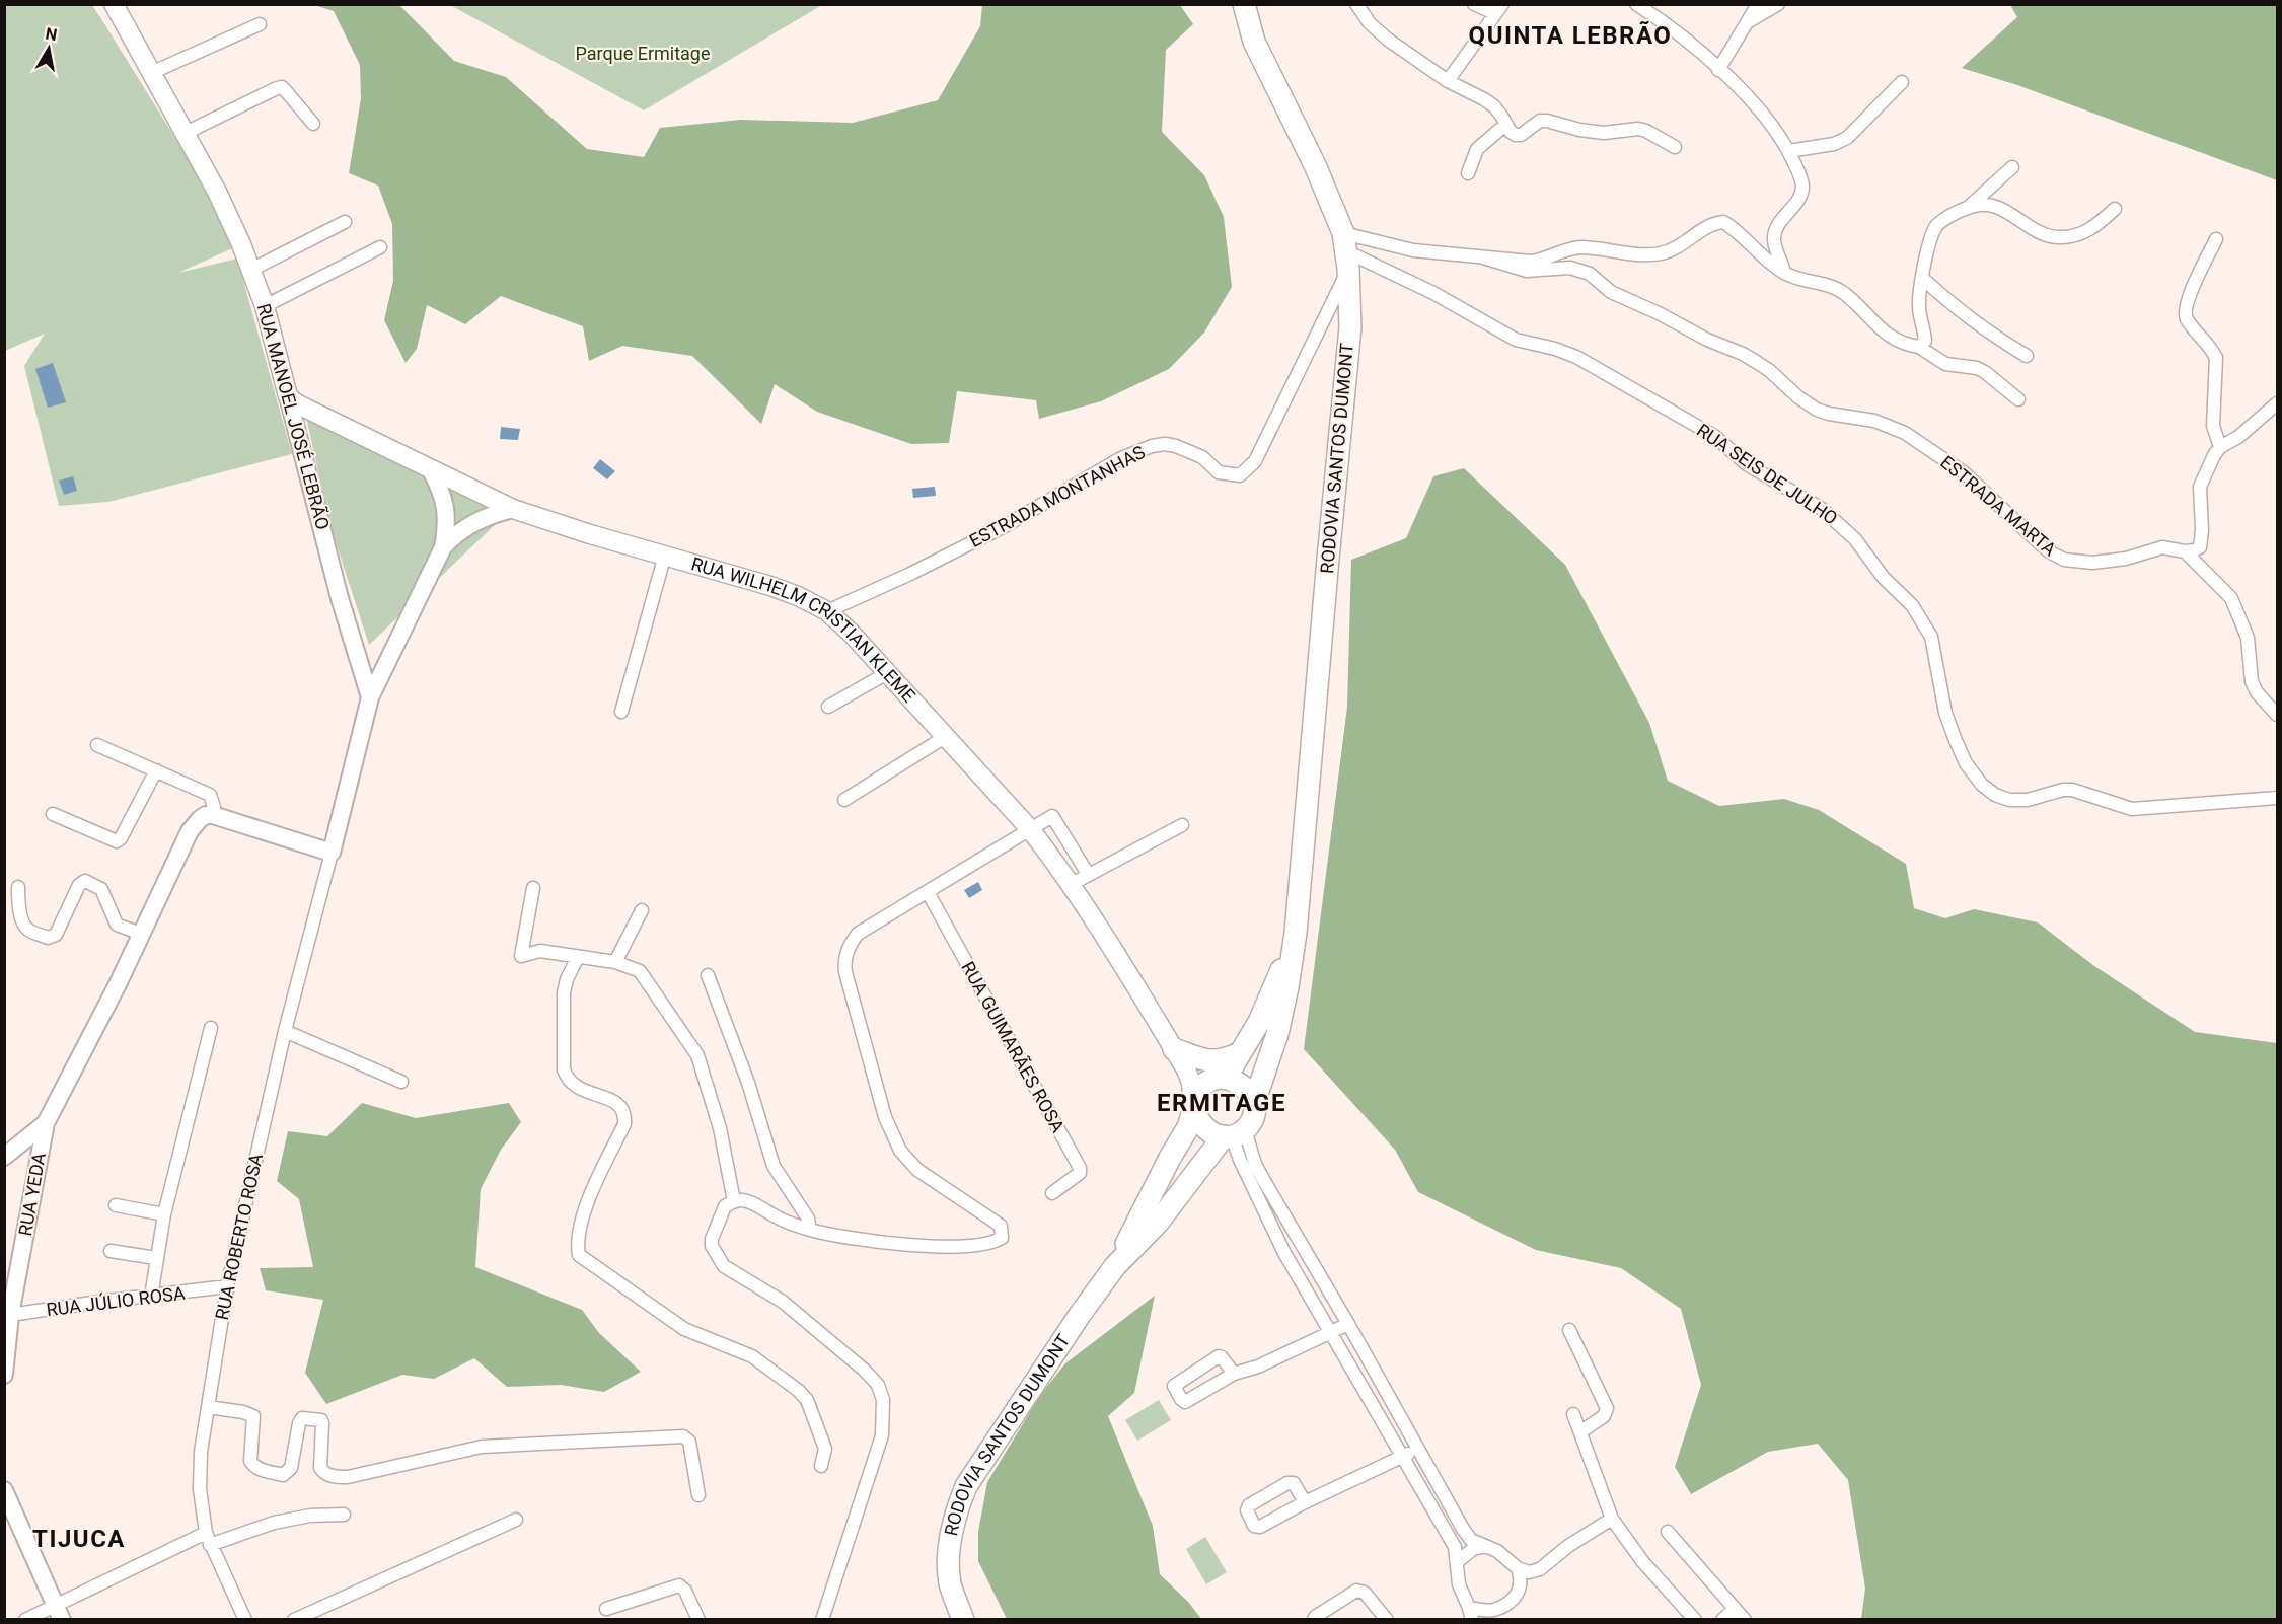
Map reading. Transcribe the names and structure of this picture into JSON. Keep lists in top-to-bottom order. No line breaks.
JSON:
{"streets":{"highway":["RODOVIA SANTOS DUMONT"],"main road":["RUA MANOEL JOSÉ LEBRÃO","RUA WILHELM CRISTIAN KLEME"],"street":["RUA SEIS DE JULHO","ESTRADA MONTANHAS","ESTRADA MARTA","RUA GUIMARÃES ROSA","RUA YEDA","RUA ROBERTO ROSA","RUA JÚLIO ROSA"]},"crossings":[["RUA MANOEL JOSÉ LEBRÃO","RUA WILHELM CRISTIAN KLEME"],["RODOVIA SANTOS DUMONT","RUA SEIS DE JULHO"],["RODOVIA SANTOS DUMONT","ESTRADA MONTANHAS"],["RUA SEIS DE JULHO","ESTRADA MONTANHAS"],["ESTRADA MONTANHAS","RUA WILHELM CRISTIAN KLEME"],["RUA YEDA","RUA JÚLIO ROSA"],["RUA ROBERTO ROSA","RUA JÚLIO ROSA"]],"districts":["QUINTA LEBRÃO","ERMITAGE","TIJUCA"],"parks":["Parque Ermitage"],"north":"top"}
